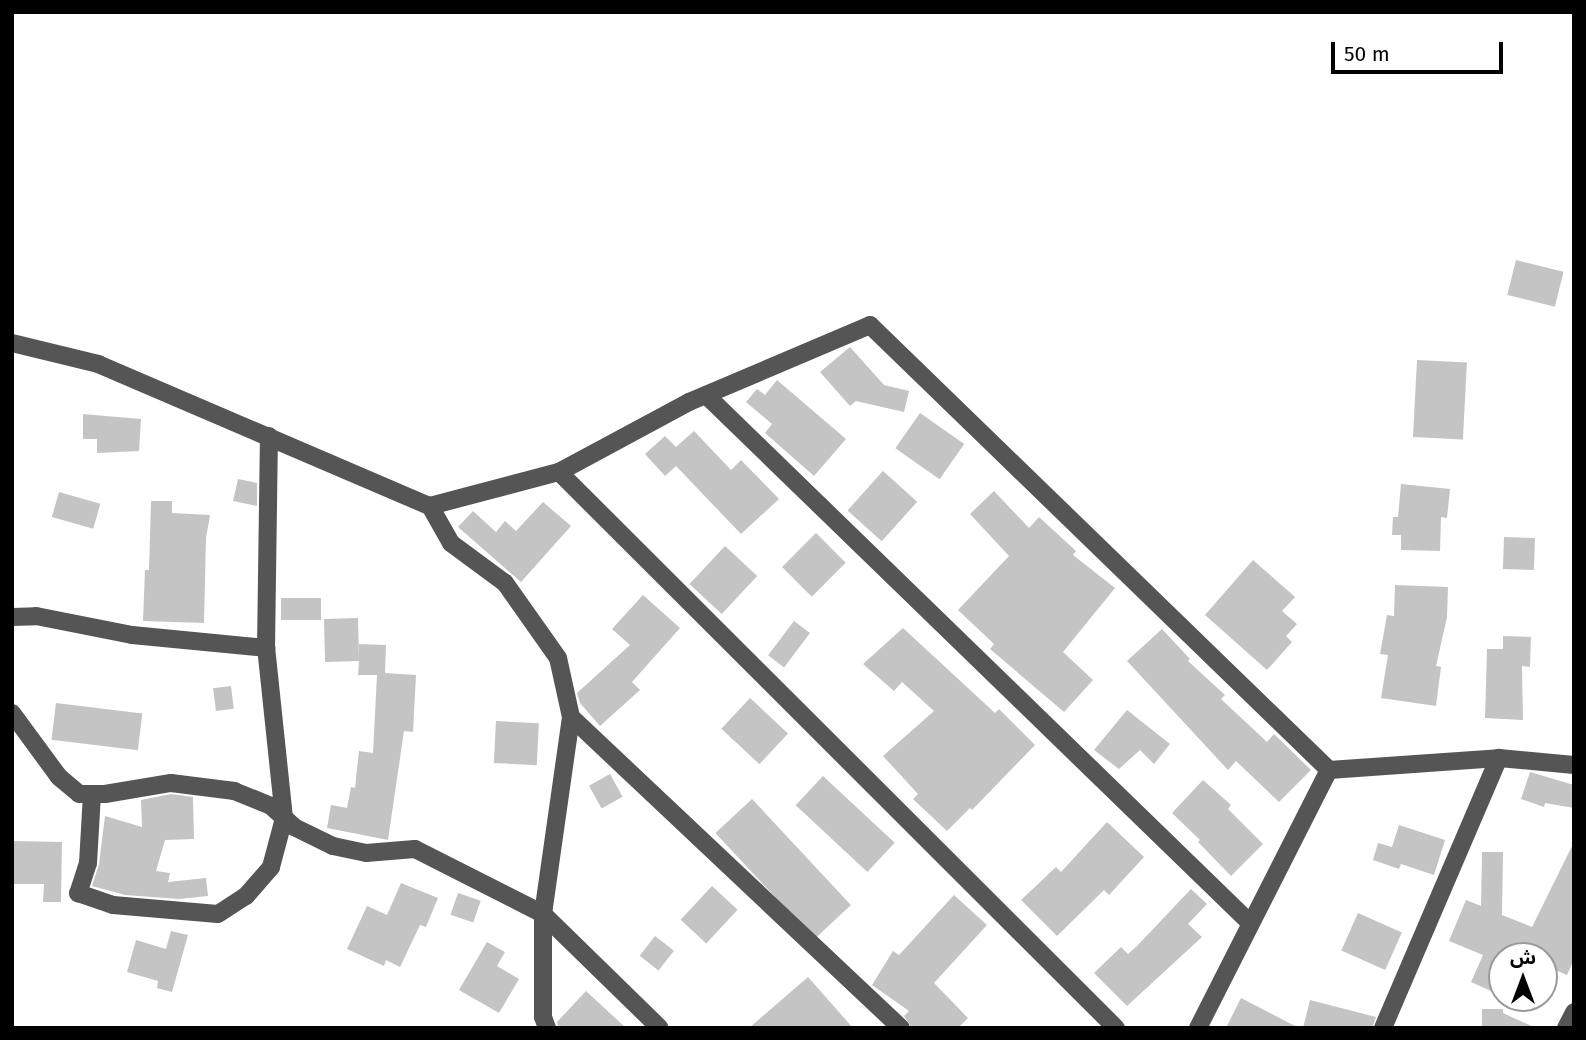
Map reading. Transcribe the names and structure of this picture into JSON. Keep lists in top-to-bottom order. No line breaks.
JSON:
{"scale_bar":"50 m","north":"top"}
